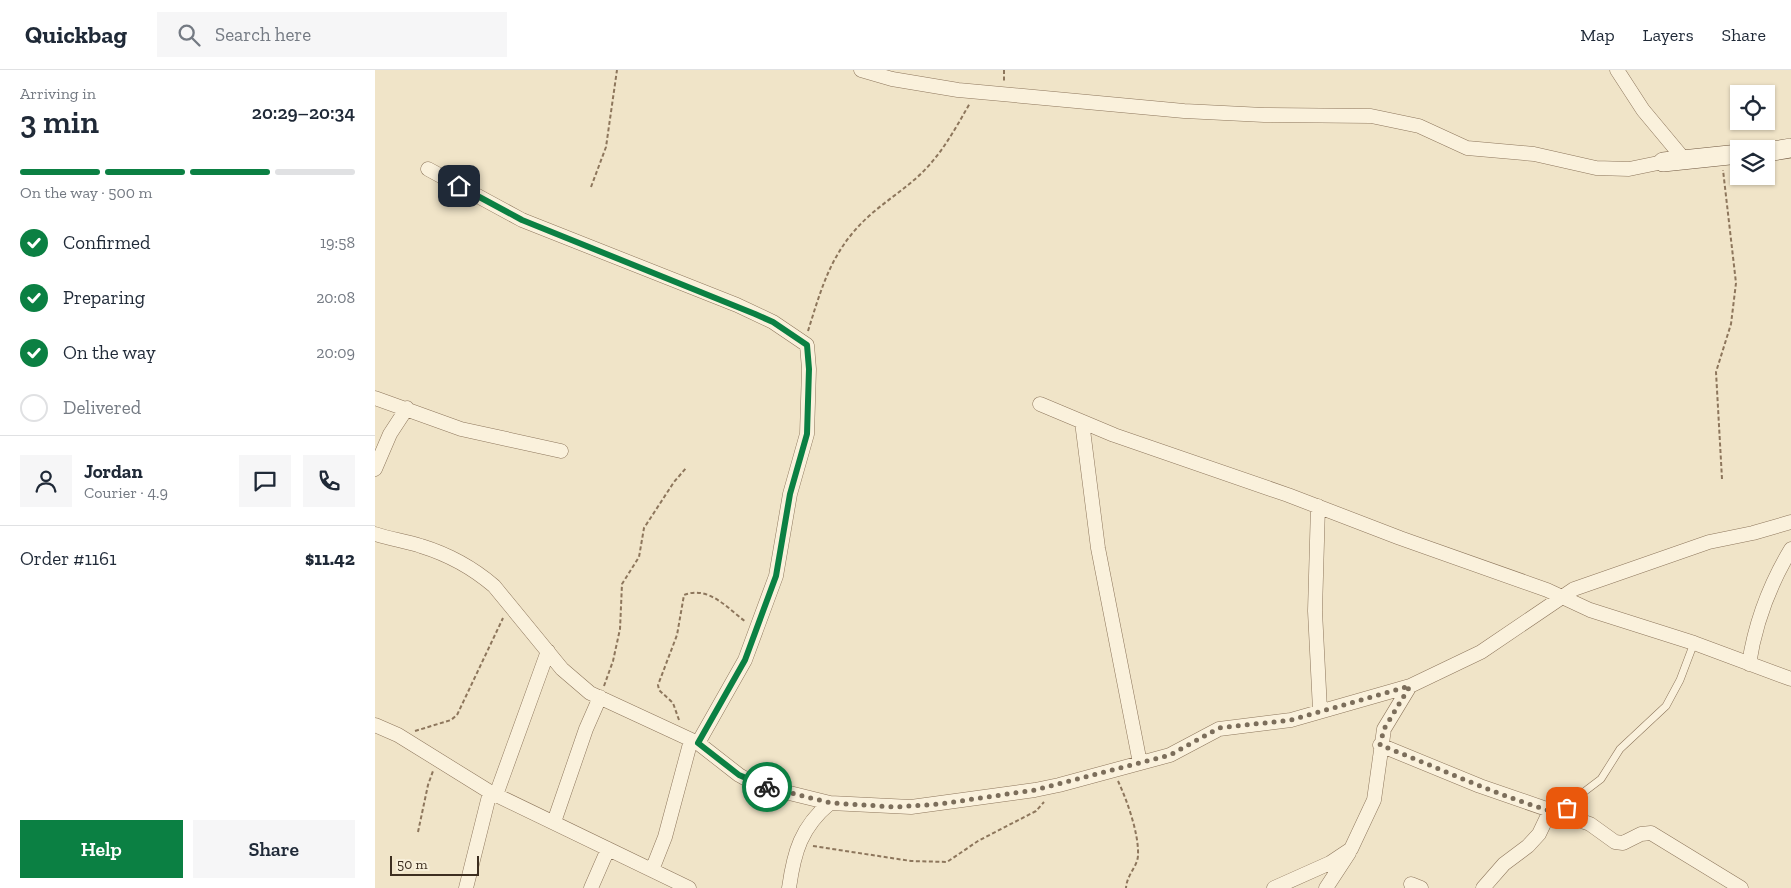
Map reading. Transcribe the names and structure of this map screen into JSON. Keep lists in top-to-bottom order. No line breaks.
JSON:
{"scale_bar":"50 m","page":{"header":"Quickbag","search":"Search here","nav":["Map","Layers","Share"],"heading":["3 min","Arriving in","20:29–20:34"],"panel":["Jordan","Courier · 4.9","Order #1161","$11.42"],"bar":"On the way · 500 m","list":[["Confirmed","19:58"],["Preparing","20:08"],["On the way","20:09"],"Delivered"],"buttons":["Help","Share"],"scale":"50 m"}}
